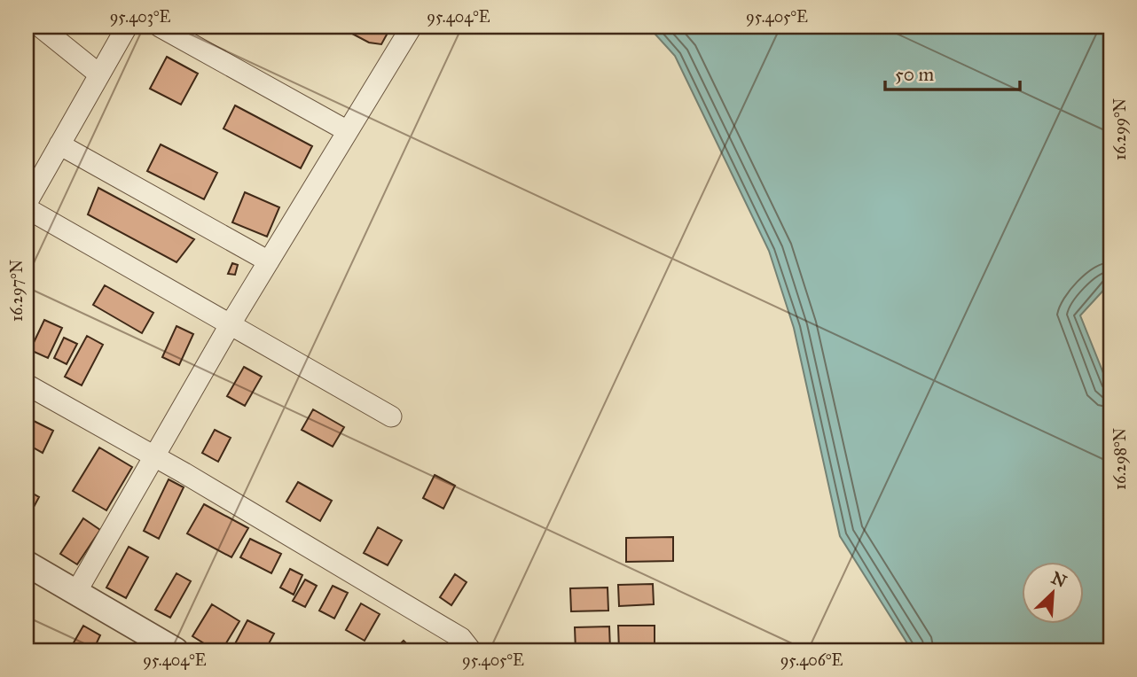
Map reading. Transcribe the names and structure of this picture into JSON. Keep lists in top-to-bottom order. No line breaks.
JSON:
{"scale_bar":"50 m","north":"top right","coordinates":["95.403°E","95.404°E","95.405°E","16.299°N","16.297°N","16.298°N","95.406°E"]}
